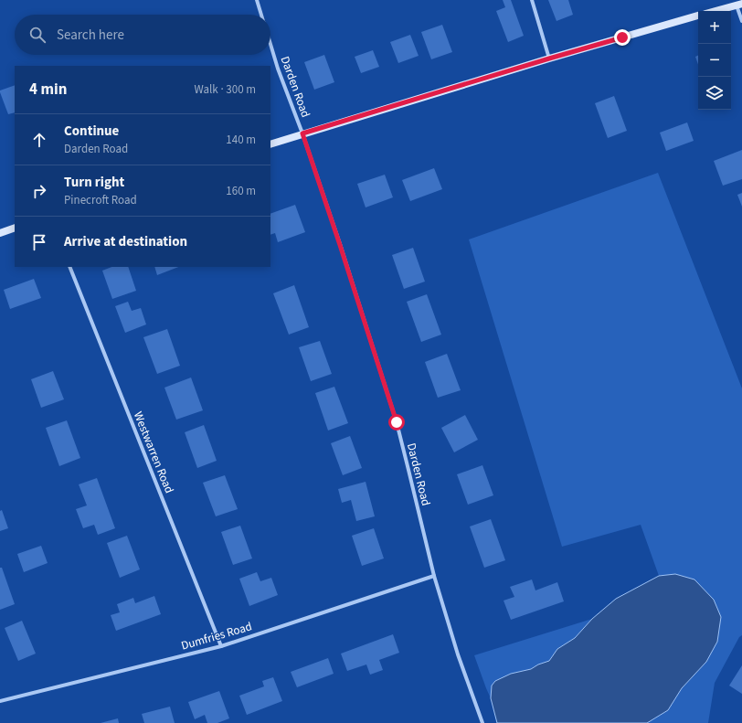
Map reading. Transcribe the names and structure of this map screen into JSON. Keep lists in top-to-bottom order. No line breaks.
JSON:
{"streets":{"street":["Darden Road","Westwarren Road","Dumfries Road"]},"crossings":[["Darden Road","Dumfries Road"],["Westwarren Road","Dumfries Road"]],"page":{"map_buttons":["+","−"],"search":"Search here","heading":["4 min","Walk · 300 m"],"list":[["Continue","Darden Road","140 m"],["Turn right","Pinecroft Road","160 m"],"Arrive at destination"]}}
